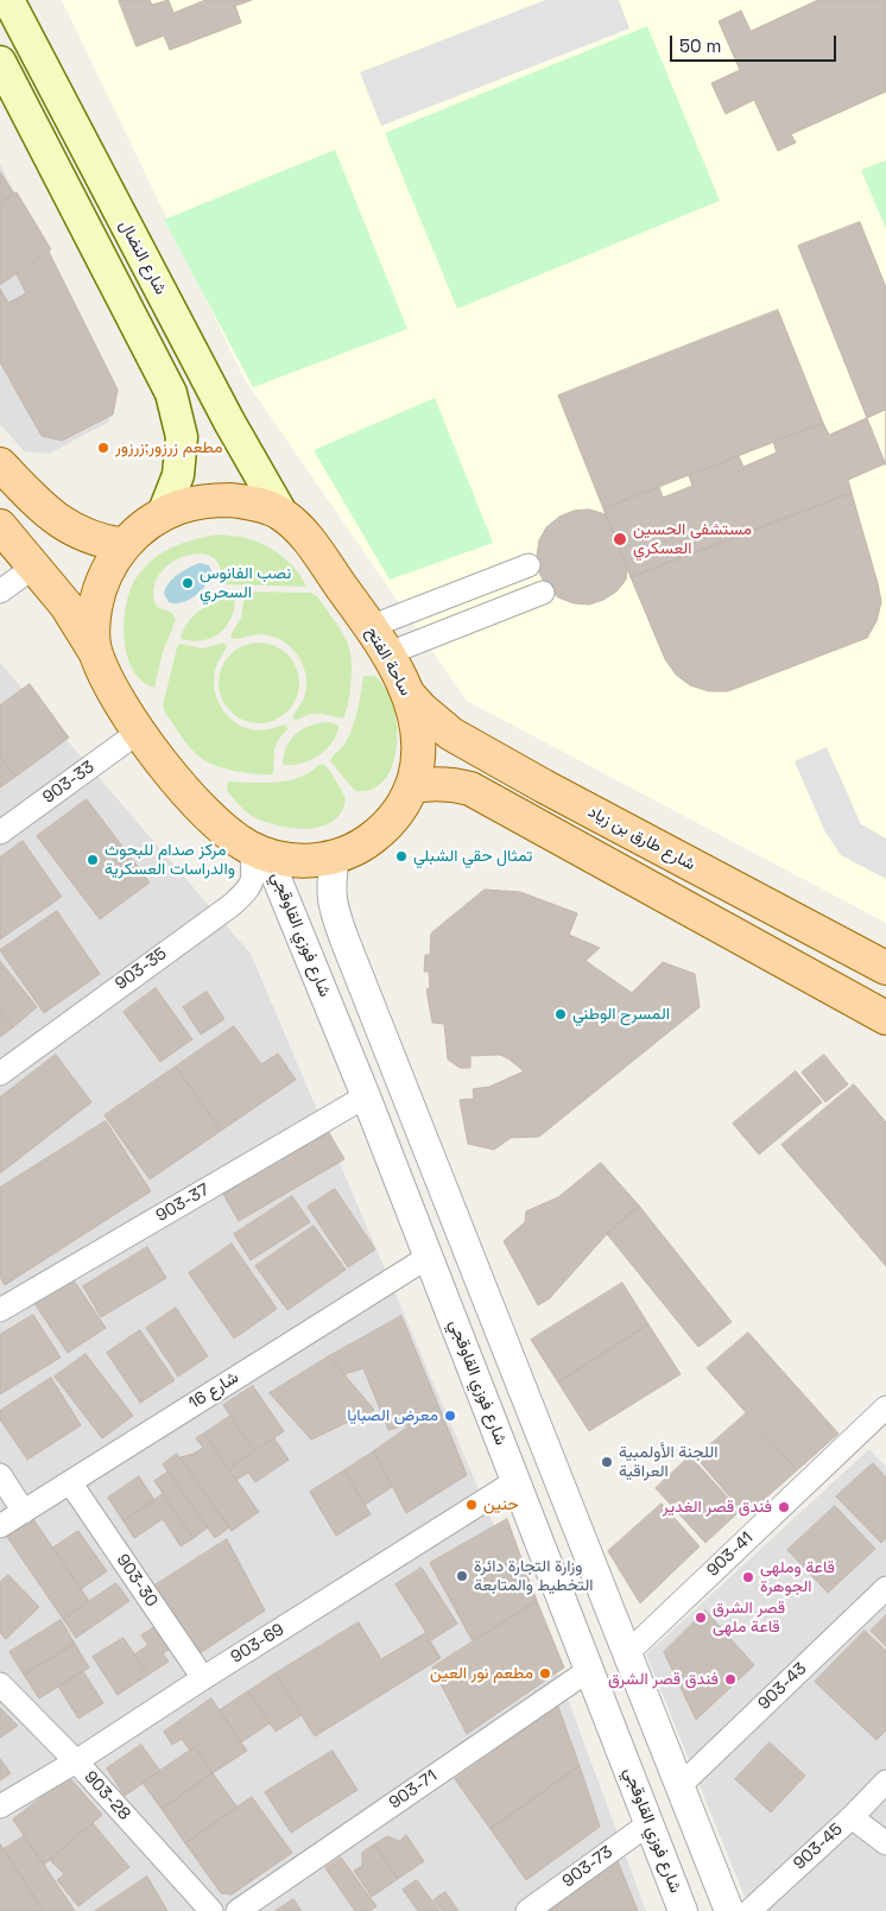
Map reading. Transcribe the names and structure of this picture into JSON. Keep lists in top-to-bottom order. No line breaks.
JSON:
{"streets":{"main road":["شارع النضال","ساحة الفتح","شارع طارق بن زياد"],"street":["903-33","شارع فوزي القاوقجي","903-35","903-37","شارع 16","903-41","903-30","903-69","903-43","903-71","903-28","903-45","903-73"]},"crossings":[["شارع النضال","ساحة الفتح"],["ساحة الفتح","903-33"],["ساحة الفتح","شارع طارق بن زياد"],["ساحة الفتح","شارع فوزي القاوقجي"],["ساحة الفتح","903-35"],["شارع فوزي القاوقجي","903-35"],["شارع فوزي القاوقجي","903-37"],["شارع فوزي القاوقجي","شارع 16"],["شارع فوزي القاوقجي","903-69"],["شارع فوزي القاوقجي","903-71"],["شارع فوزي القاوقجي","903-73"],["شارع 16","903-30"],["903-30","903-69"],["903-69","903-28"]],"places":["مطعم زرزور;زرزور","مستشفى الحسين العسكري","نصب الفانوس السحري","تمثال حقي الشبلي","مركز صدام للبحوث والدراسات العسكرية","المسرح الوطني","معرض الصبايا","اللجنة الأولمبية العراقية","حنين","فندق قصر الغدير","وزارة التجارة دائرة التخطيط والمتابعة","قاعة وملهى الجوهرة","قصر الشرق قاعة ملهى","مطعم نور العين","فندق قصر الشرق"],"scale_bar":"50 m"}
